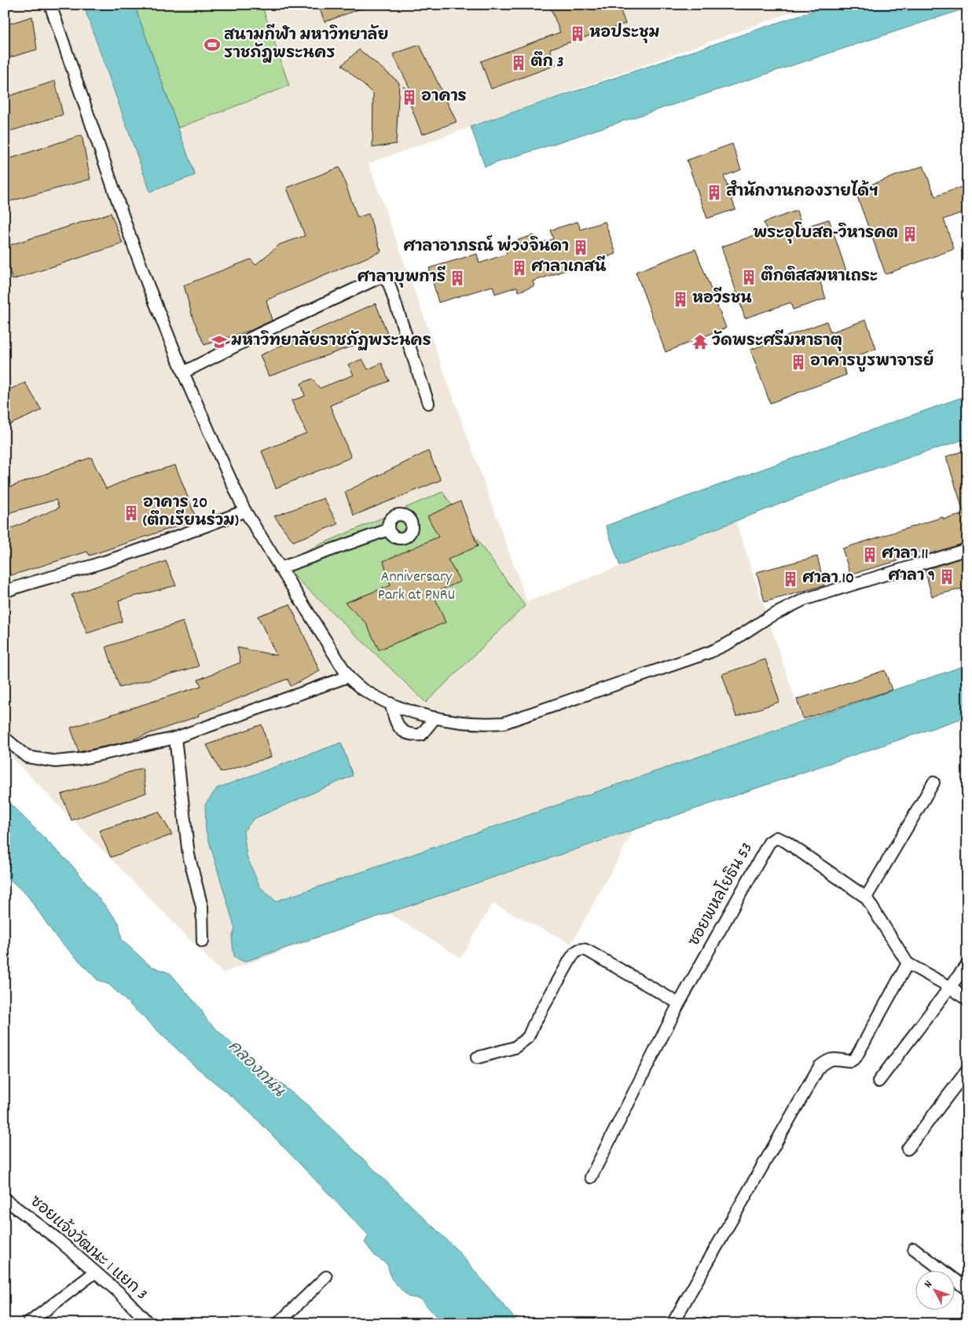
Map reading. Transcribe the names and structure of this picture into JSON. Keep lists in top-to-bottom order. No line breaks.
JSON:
{"streets":{"street":["ซอยพหลโยธิน 53","ซอยแจ้งวัฒนะ 1 แยก 3"]},"water":["คลองถนน"],"parks":["Anniversary Park at PNRU"],"places":{"building":["หอประชุม","ตึก 3","อาคาร","สำนักงานกองรายได้ฯ","พระอุโบสถ-วิหารคต","ศาลาอาภรณ์ พ่วงจินดา","ศาลาเกสนี","ตึกติสสมหาเถระ","ศาลาบุพการี","หอวีรชน","อาคารบูรพาจารย์","อาคาร 20 (ตึกเรียนร่วม)","ศาลา 11","ศาลา 9","ศาลา 10"],"sports":["สนามกีฬา มหาวิทยาลัย ราชภัฎพระนคร"],"school or university":["มหาวิทยาลัยราชภัฏพระนคร"],"temple":["วัดพระศรีมหาธาตุ"]},"north":"top left"}
